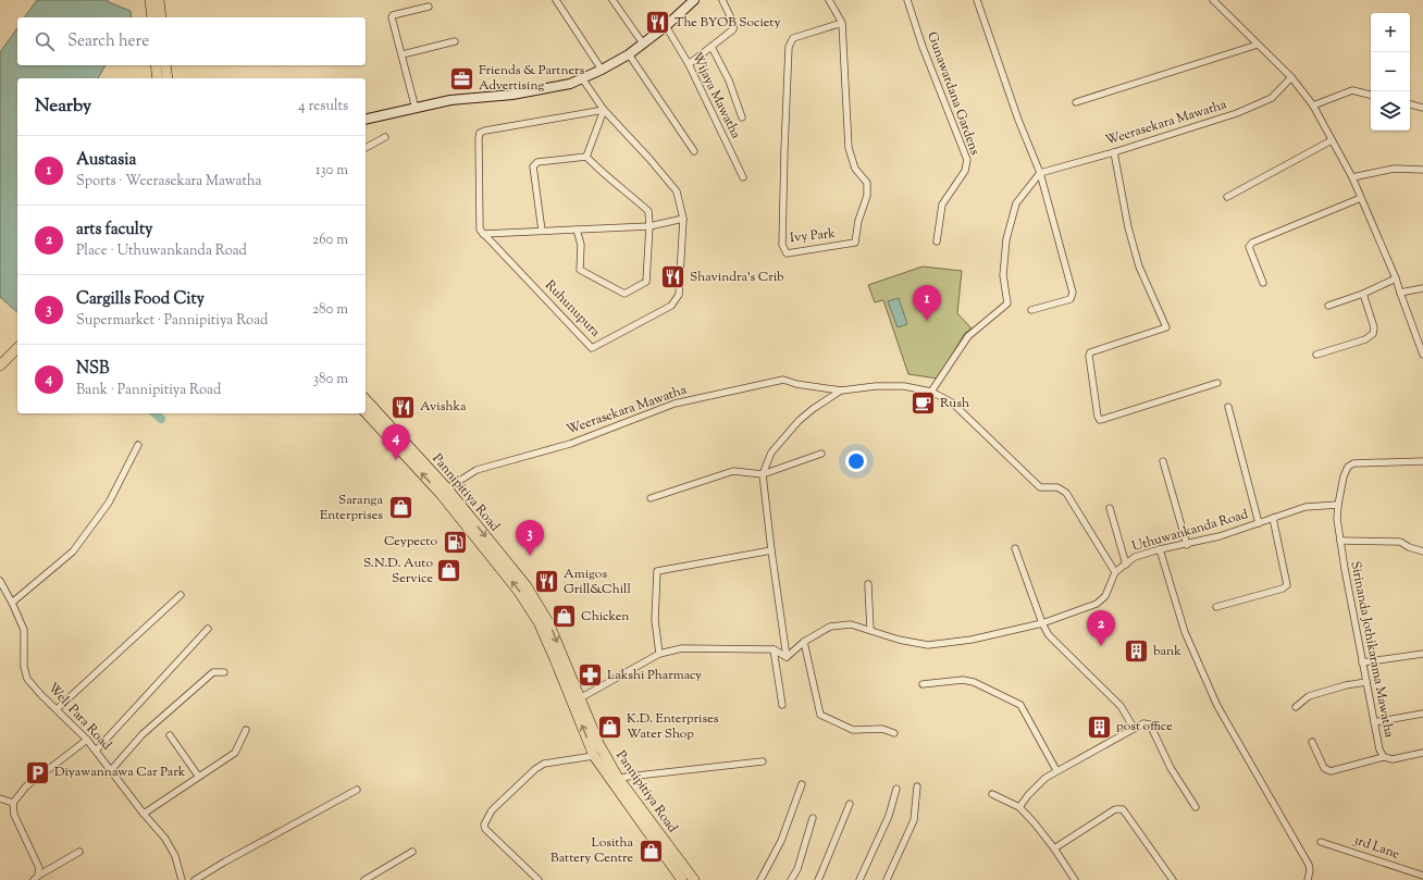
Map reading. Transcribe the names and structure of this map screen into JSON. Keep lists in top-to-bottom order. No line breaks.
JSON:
{"streets":{"main road":["Pannipitiya Road"],"street":["Gunawardana Gardens","Wijaya Mawatha","Weerasekara Mawatha","Ivy Park","Ruhunupura","Uthuwankanda Road","Sirinanda Jothikarama Mawatha","Weli Para Road","3rd Lane"]},"crossings":[["Weerasekara Mawatha","Pannipitiya Road"],["Weerasekara Mawatha","Uthuwankanda Road"],["Uthuwankanda Road","Sirinanda Jothikarama Mawatha"]],"places":{"restaurant":["The BYOB Society","Shavindra's Crib","Avishka","Amigos Grill&Chill"],"office":["Friends & Partners Advertising"],"cafe":["Rush"],"shop":["Saranga Enterprises","S.N.D. Auto Service","Chicken","K.D. Enterprises Water Shop","Lositha Battery Centre"],"fuel station":["Ceypecto"],"building":["bank","post office"],"pharmacy":["Lakshi Pharmacy"],"parking":["Diyawannawa Car Park"]},"page":{"map_buttons":["+","−"],"search":"Search here","heading":["Nearby","4 results"],"list":[{"mark":"1","name":"Austasia","note":"Sports · Weerasekara Mawatha","value":"130 m"},{"mark":"2","name":"arts faculty","note":"Place · Uthuwankanda Road","value":"260 m"},{"mark":"3","name":"Cargills Food City","note":"Supermarket · Pannipitiya Road","value":"280 m"},{"mark":"4","name":"NSB","note":"Bank · Pannipitiya Road","value":"380 m"}],"pins":["1","4","3","2"]}}
